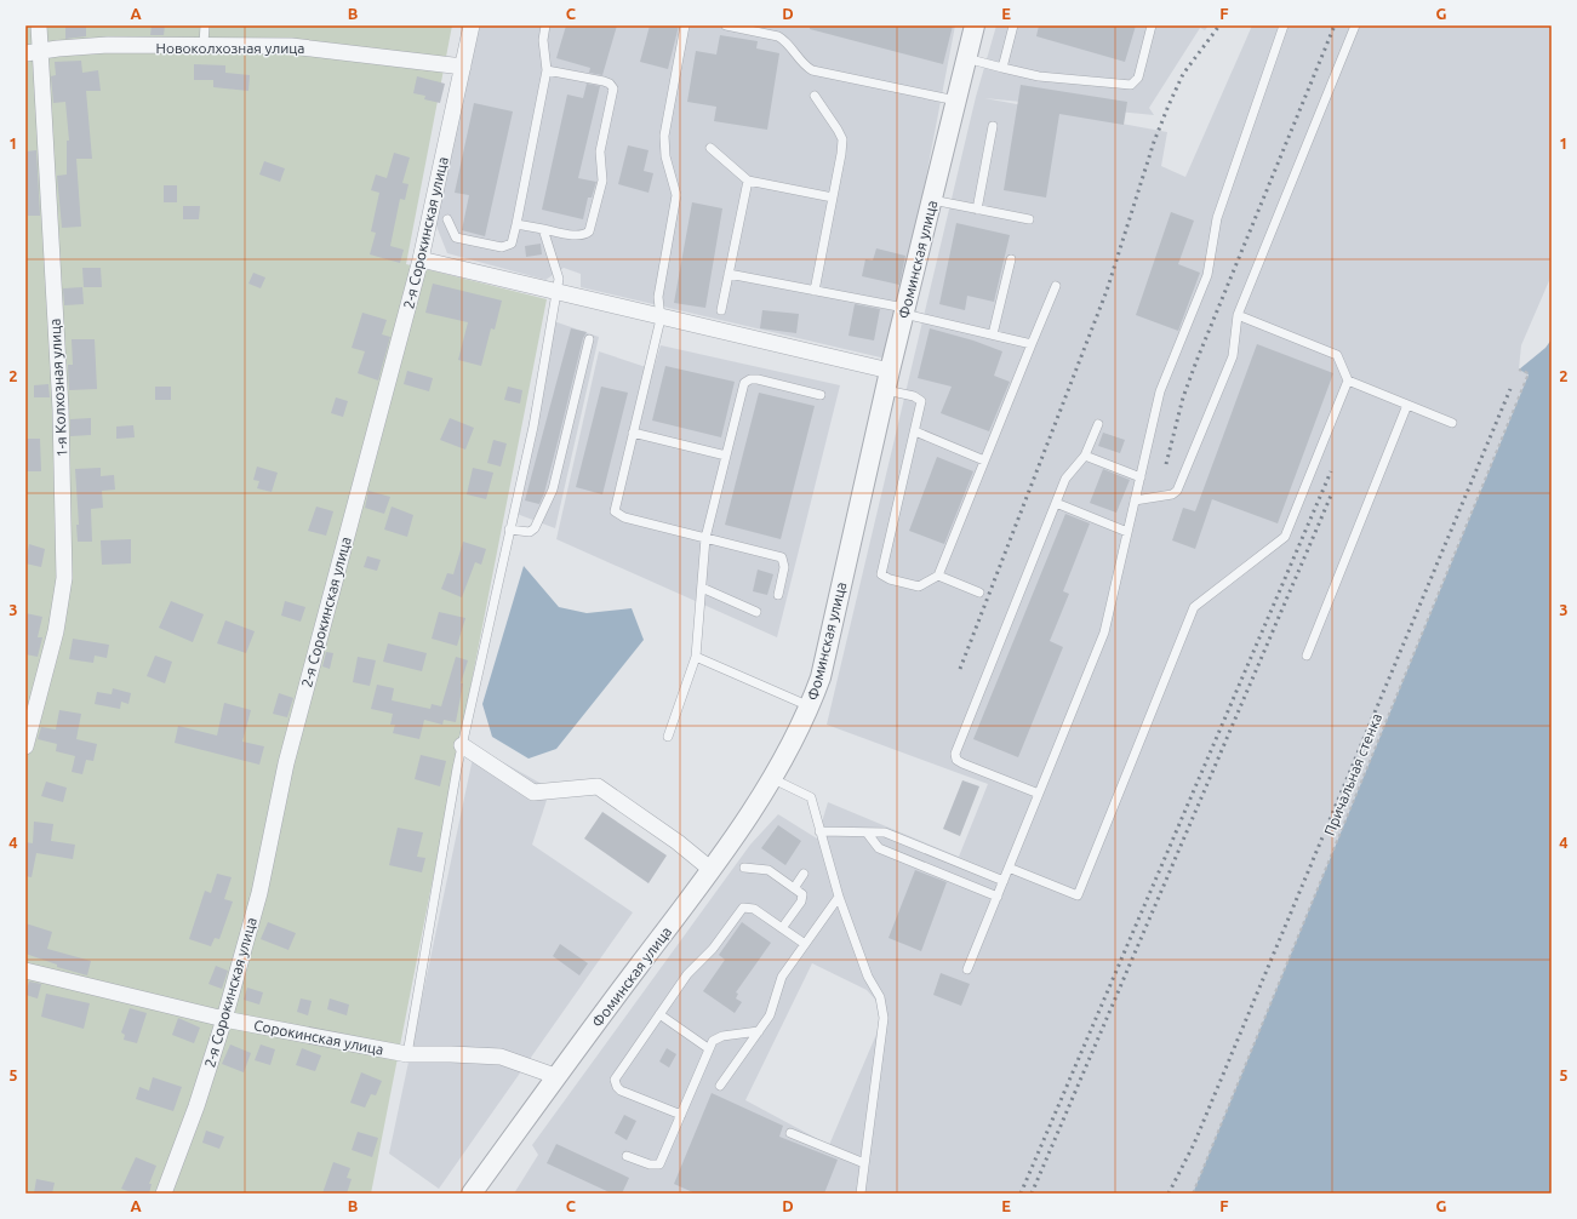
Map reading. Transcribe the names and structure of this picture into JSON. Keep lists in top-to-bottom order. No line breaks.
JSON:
{"streets":{"street":["Новоколхозная улица","2-я Сорокинская улица","Фоминская улица","1-я Колхозная улица","Сорокинская улица"],"path":["Причальная стенка"]},"crossings":[["Новоколхозная улица","2-я Сорокинская улица"],["Новоколхозная улица","1-я Колхозная улица"],["2-я Сорокинская улица","Сорокинская улица"],["Фоминская улица","Сорокинская улица"]],"grid":{"columns":["A","B","C","D","E","F","G"],"rows":["1","2","3","4","5"]}}
